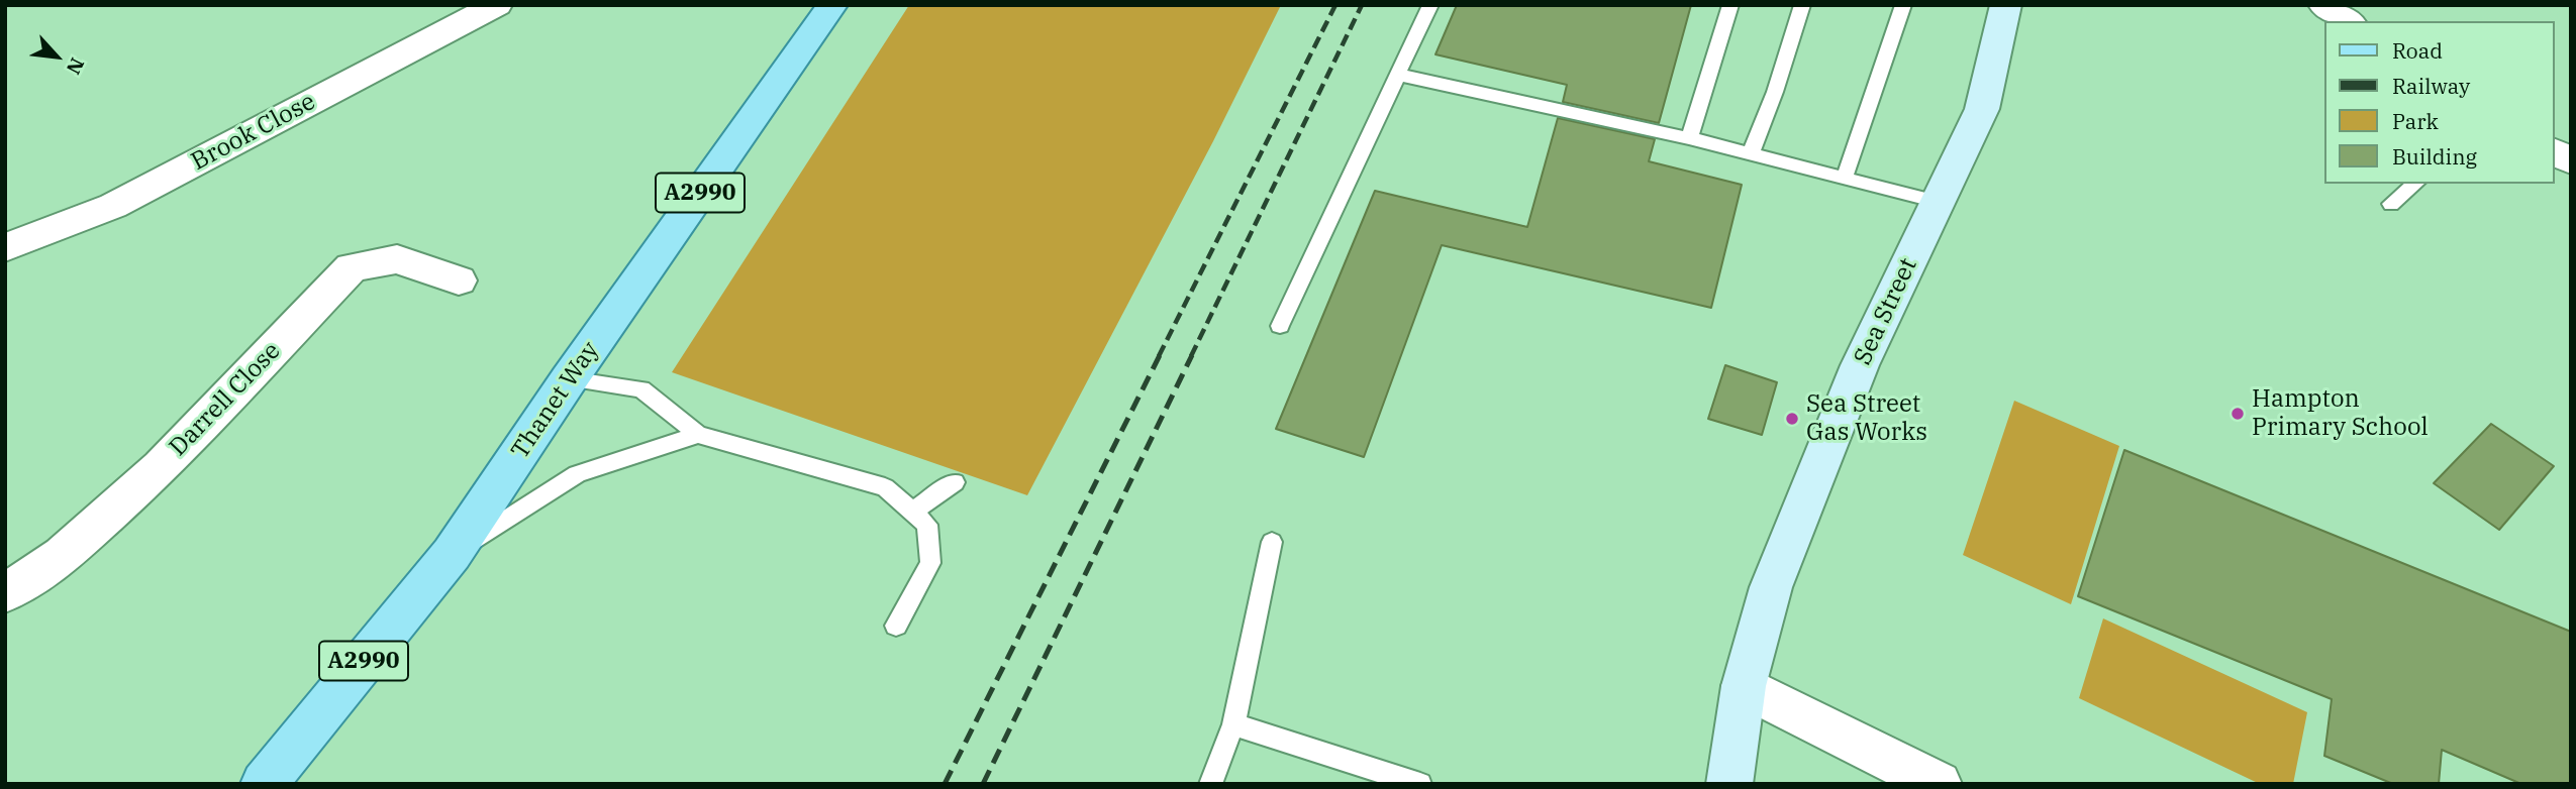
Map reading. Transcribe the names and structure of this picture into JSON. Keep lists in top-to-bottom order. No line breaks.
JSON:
{"streets":{"main road":["A2990","Sea Street","Thanet Way"],"street":["Brook Close","Darrell Close"]},"places":["Hampton Primary School","Sea Street Gas Works"],"legend":["Road","Railway","Park","Building"],"north":"bottom right"}
